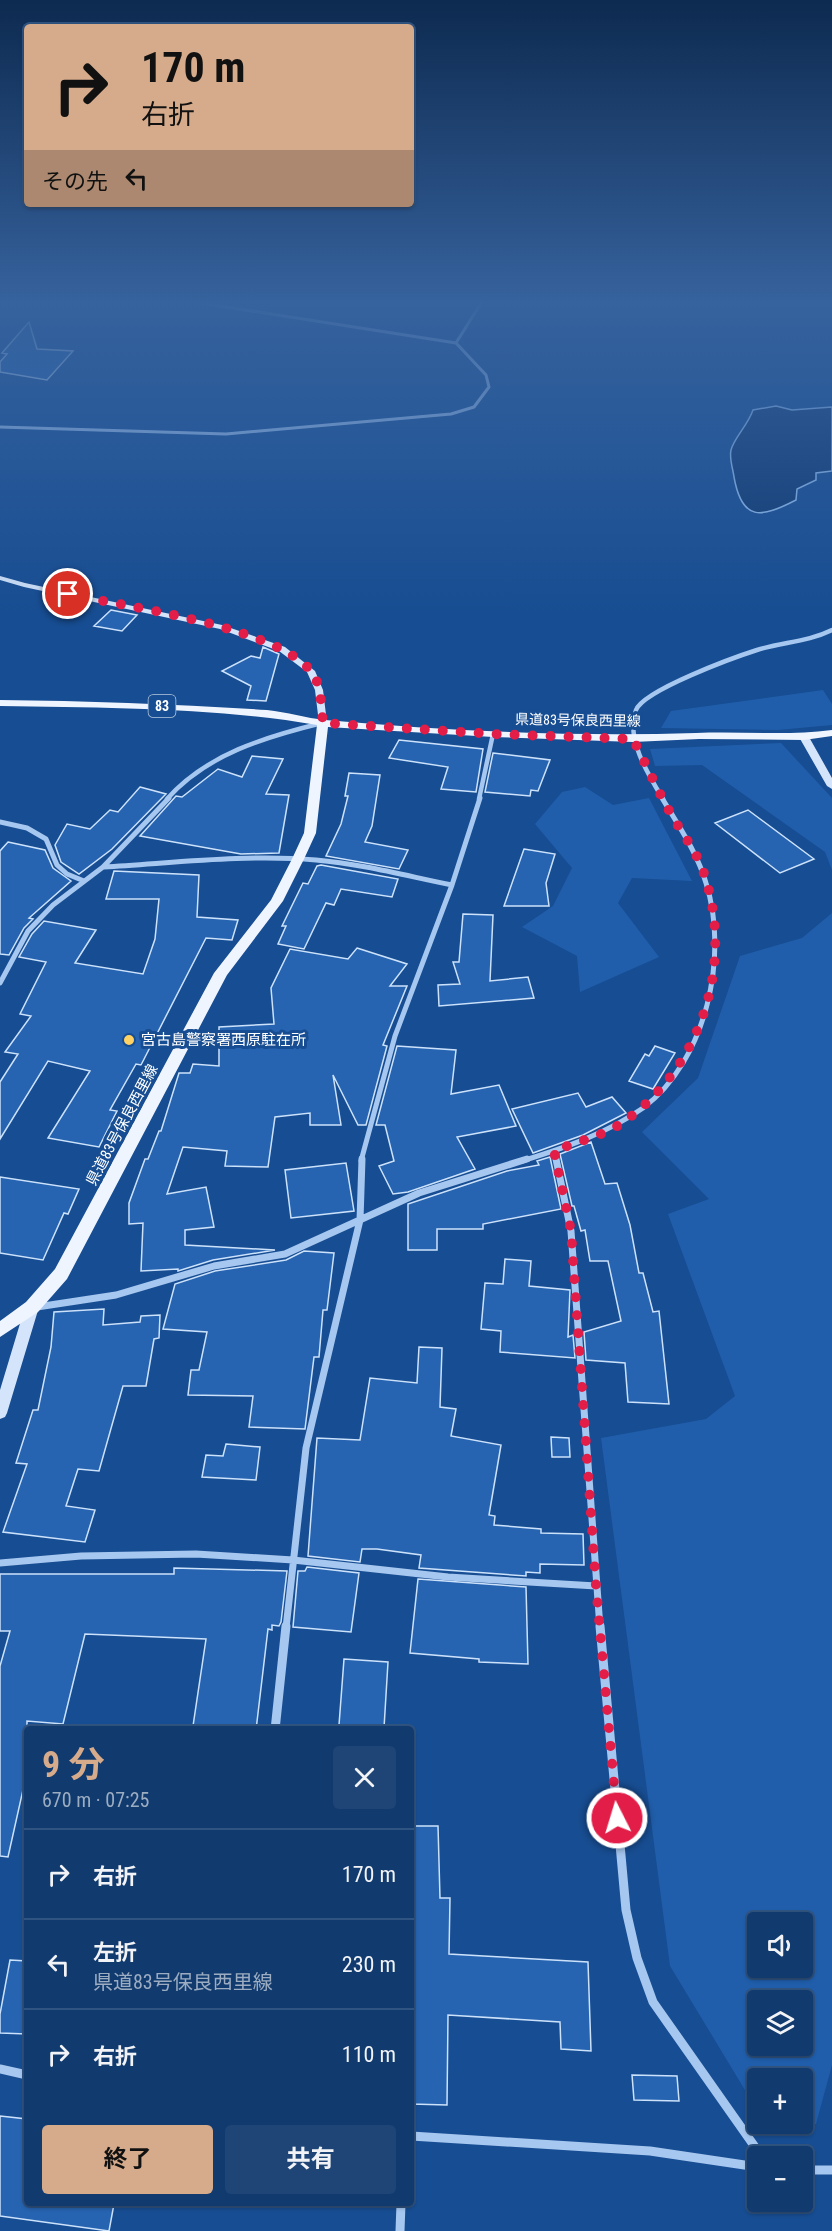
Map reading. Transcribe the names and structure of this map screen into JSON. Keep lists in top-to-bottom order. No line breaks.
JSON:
{"streets":{"main road":["83","県道83号保良西里線"]},"places":["宮古島警察署西原駐在所"],"page":{"turn":["170 m","右折"],"then":"その先","heading":["9 分","670 m · 07:25"],"list":[{"name":"右折","value":"170 m"},{"name":"左折","note":"県道83号保良西里線","value":"230 m"},{"name":"右折","value":"110 m"}],"map_buttons":["+","−"],"buttons":["終了","共有"]}}
